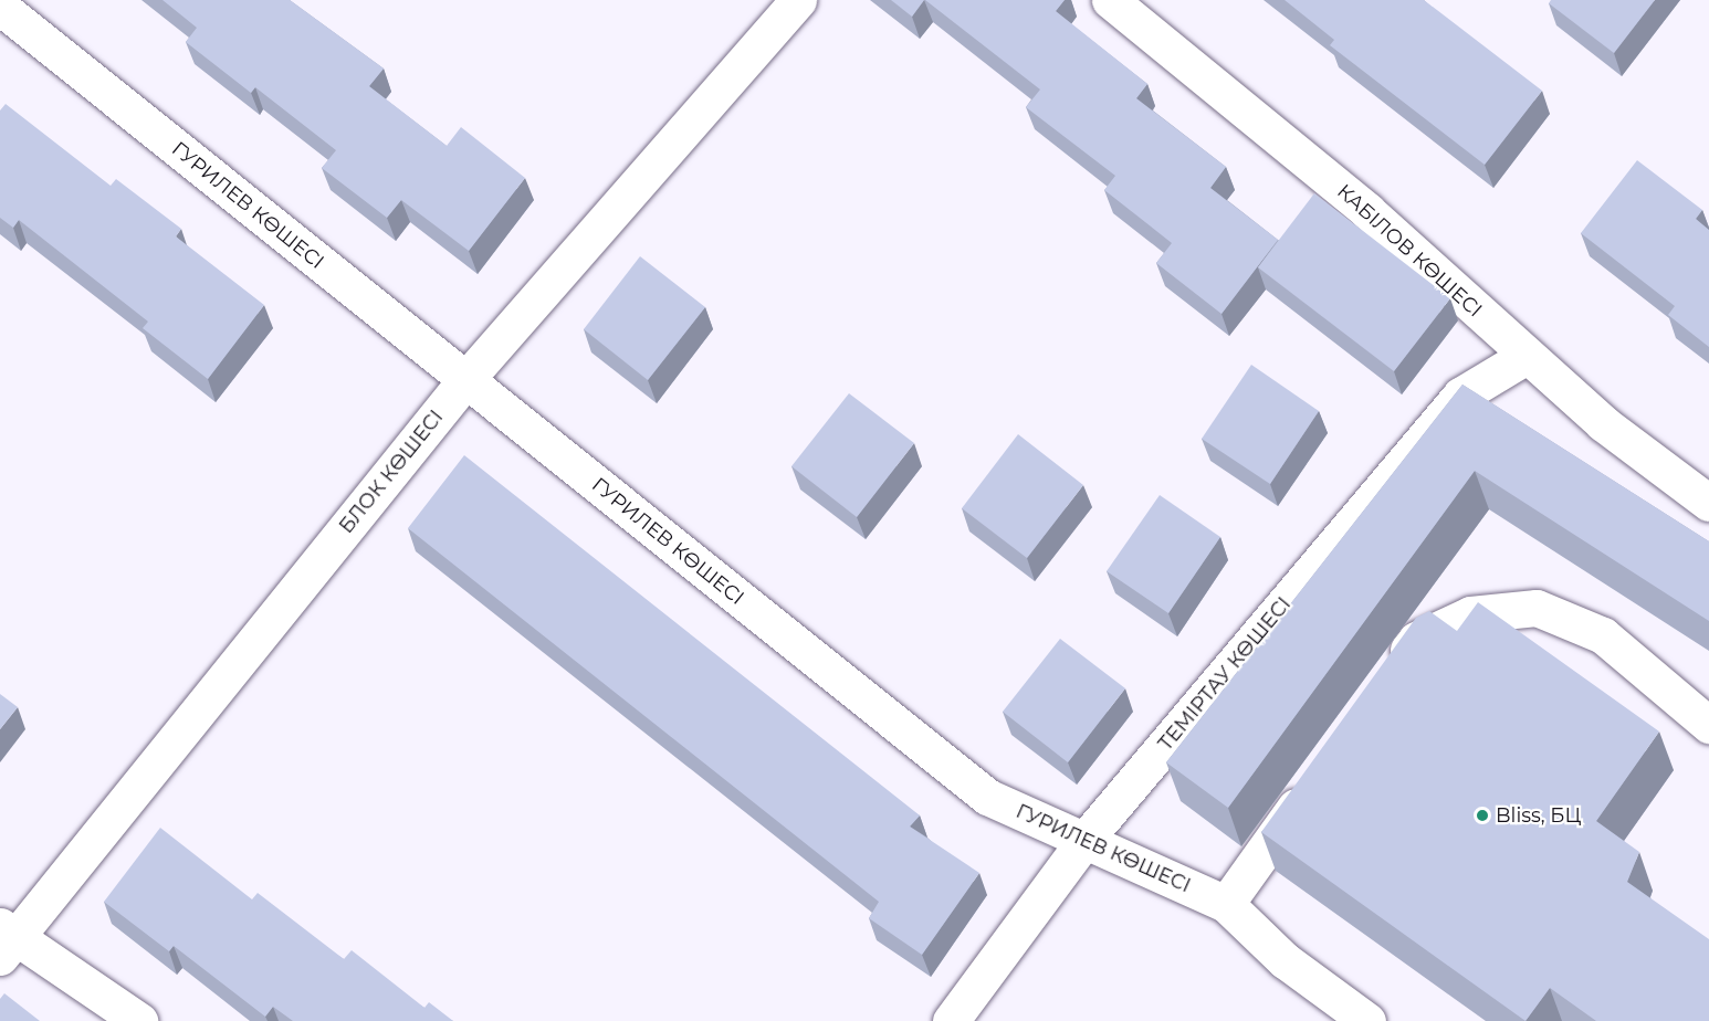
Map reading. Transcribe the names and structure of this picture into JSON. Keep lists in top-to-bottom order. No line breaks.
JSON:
{"streets":{"street":["ГУРИЛЕВ КӨШЕСІ","КАБІЛОВ КӨШЕСІ","БЛОК КӨШЕСІ","ТЕМІРТАУ КӨШЕСІ"]},"crossings":[["ГУРИЛЕВ КӨШЕСІ","БЛОК КӨШЕСІ"],["ГУРИЛЕВ КӨШЕСІ","ТЕМІРТАУ КӨШЕСІ"],["КАБІЛОВ КӨШЕСІ","ТЕМІРТАУ КӨШЕСІ"]],"places":["Bliss, БЦ"]}
